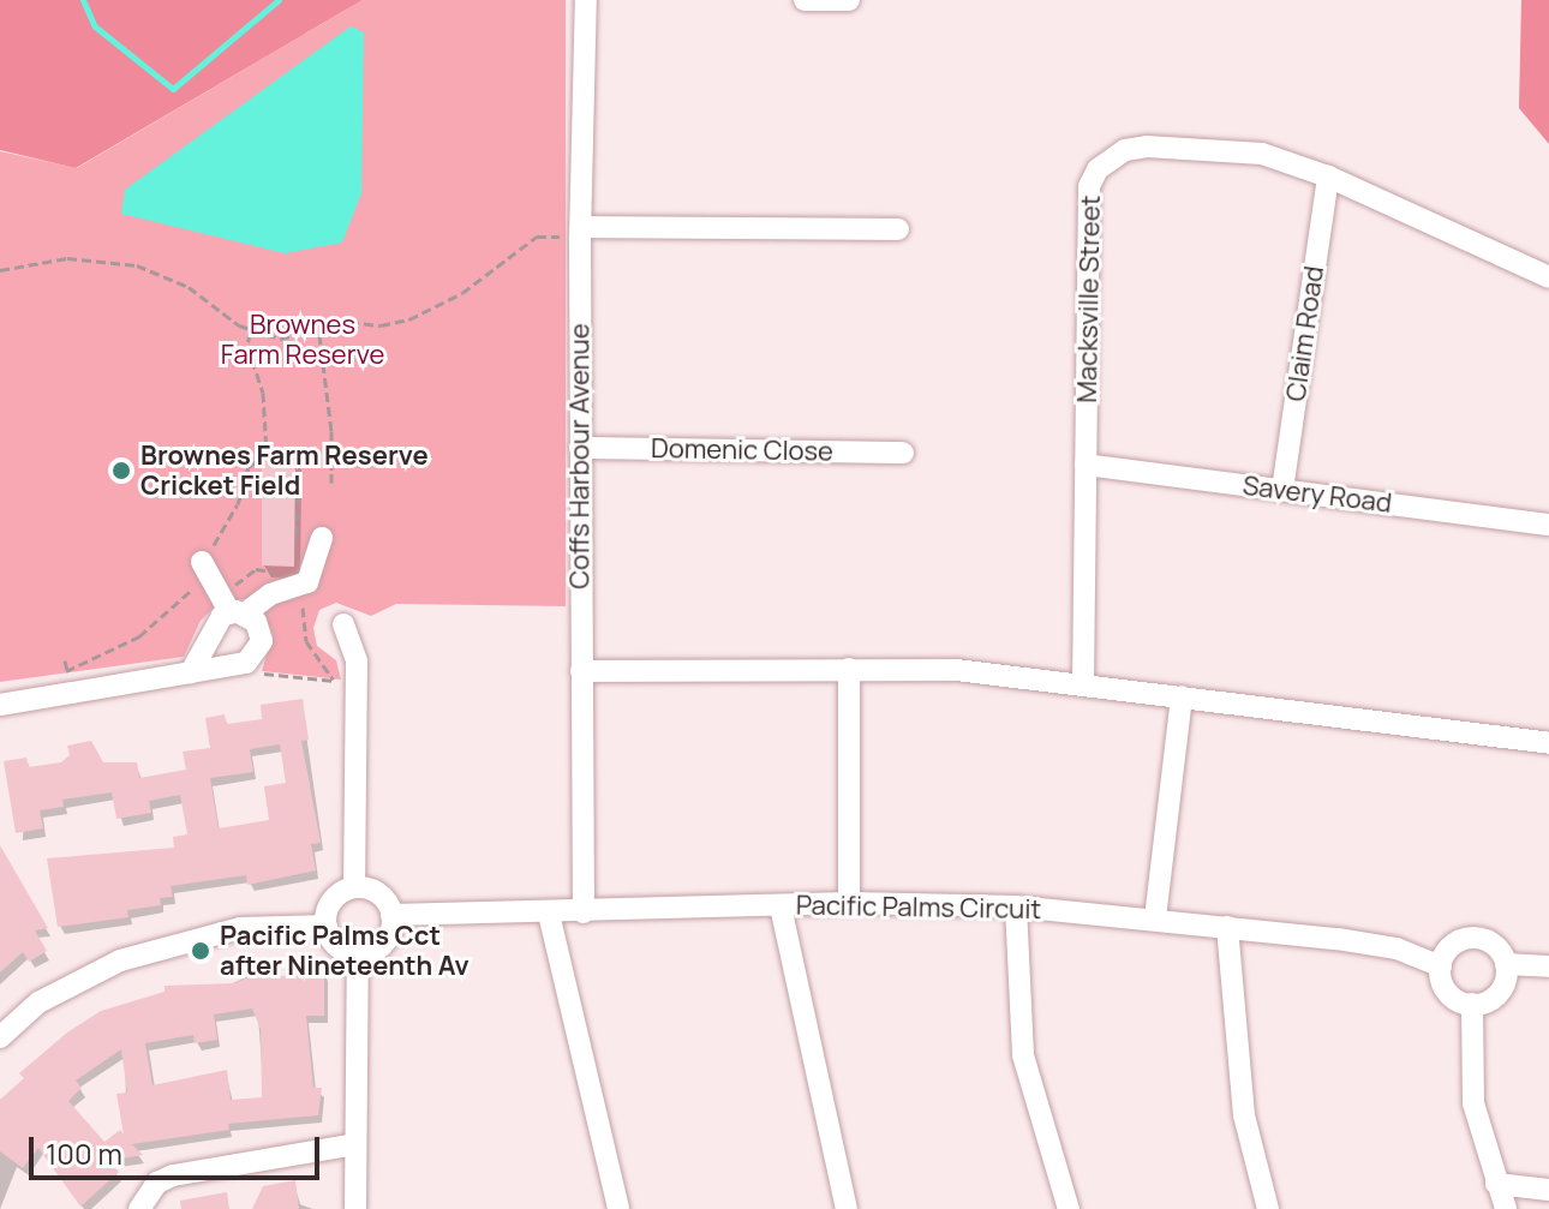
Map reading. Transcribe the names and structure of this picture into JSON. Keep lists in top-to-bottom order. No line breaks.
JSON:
{"streets":{"street":["Macksville Street","Claim Road","Domenic Close","Coffs Harbour Avenue","Savery Road","Pacific Palms Circuit"]},"crossings":[["Macksville Street","Claim Road"],["Macksville Street","Savery Road"],["Claim Road","Savery Road"],["Domenic Close","Coffs Harbour Avenue"],["Coffs Harbour Avenue","Pacific Palms Circuit"]],"parks":["Brownes Farm Reserve"],"places":["Brownes Farm Reserve Cricket Field","Pacific Palms Cct after Nineteenth Av"],"scale_bar":"100 m"}
